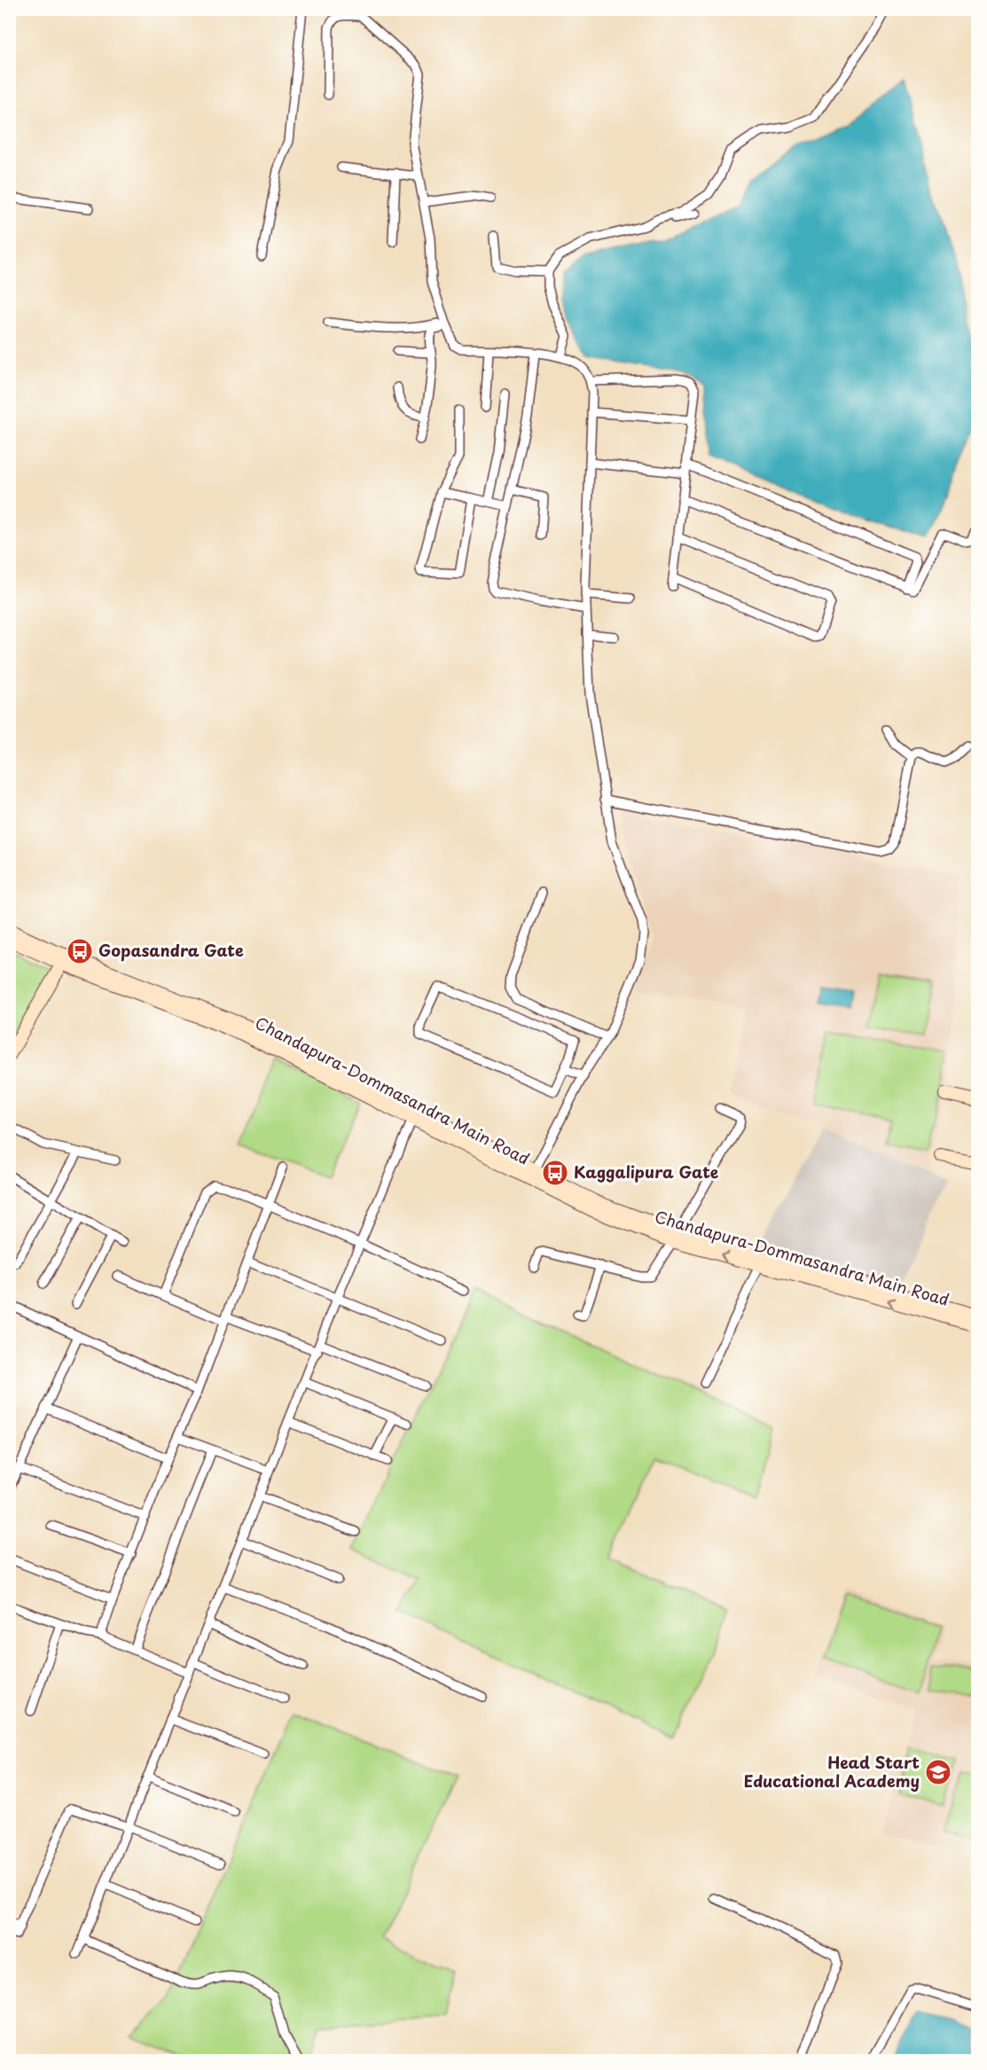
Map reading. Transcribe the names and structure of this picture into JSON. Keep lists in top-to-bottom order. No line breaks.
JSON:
{"streets":{"main road":["Chandapura-Dommasandra Main Road"]},"places":{"bus stop":["Gopasandra Gate","Kaggalipura Gate"],"school or university":["Head Start Educational Academy"]}}
